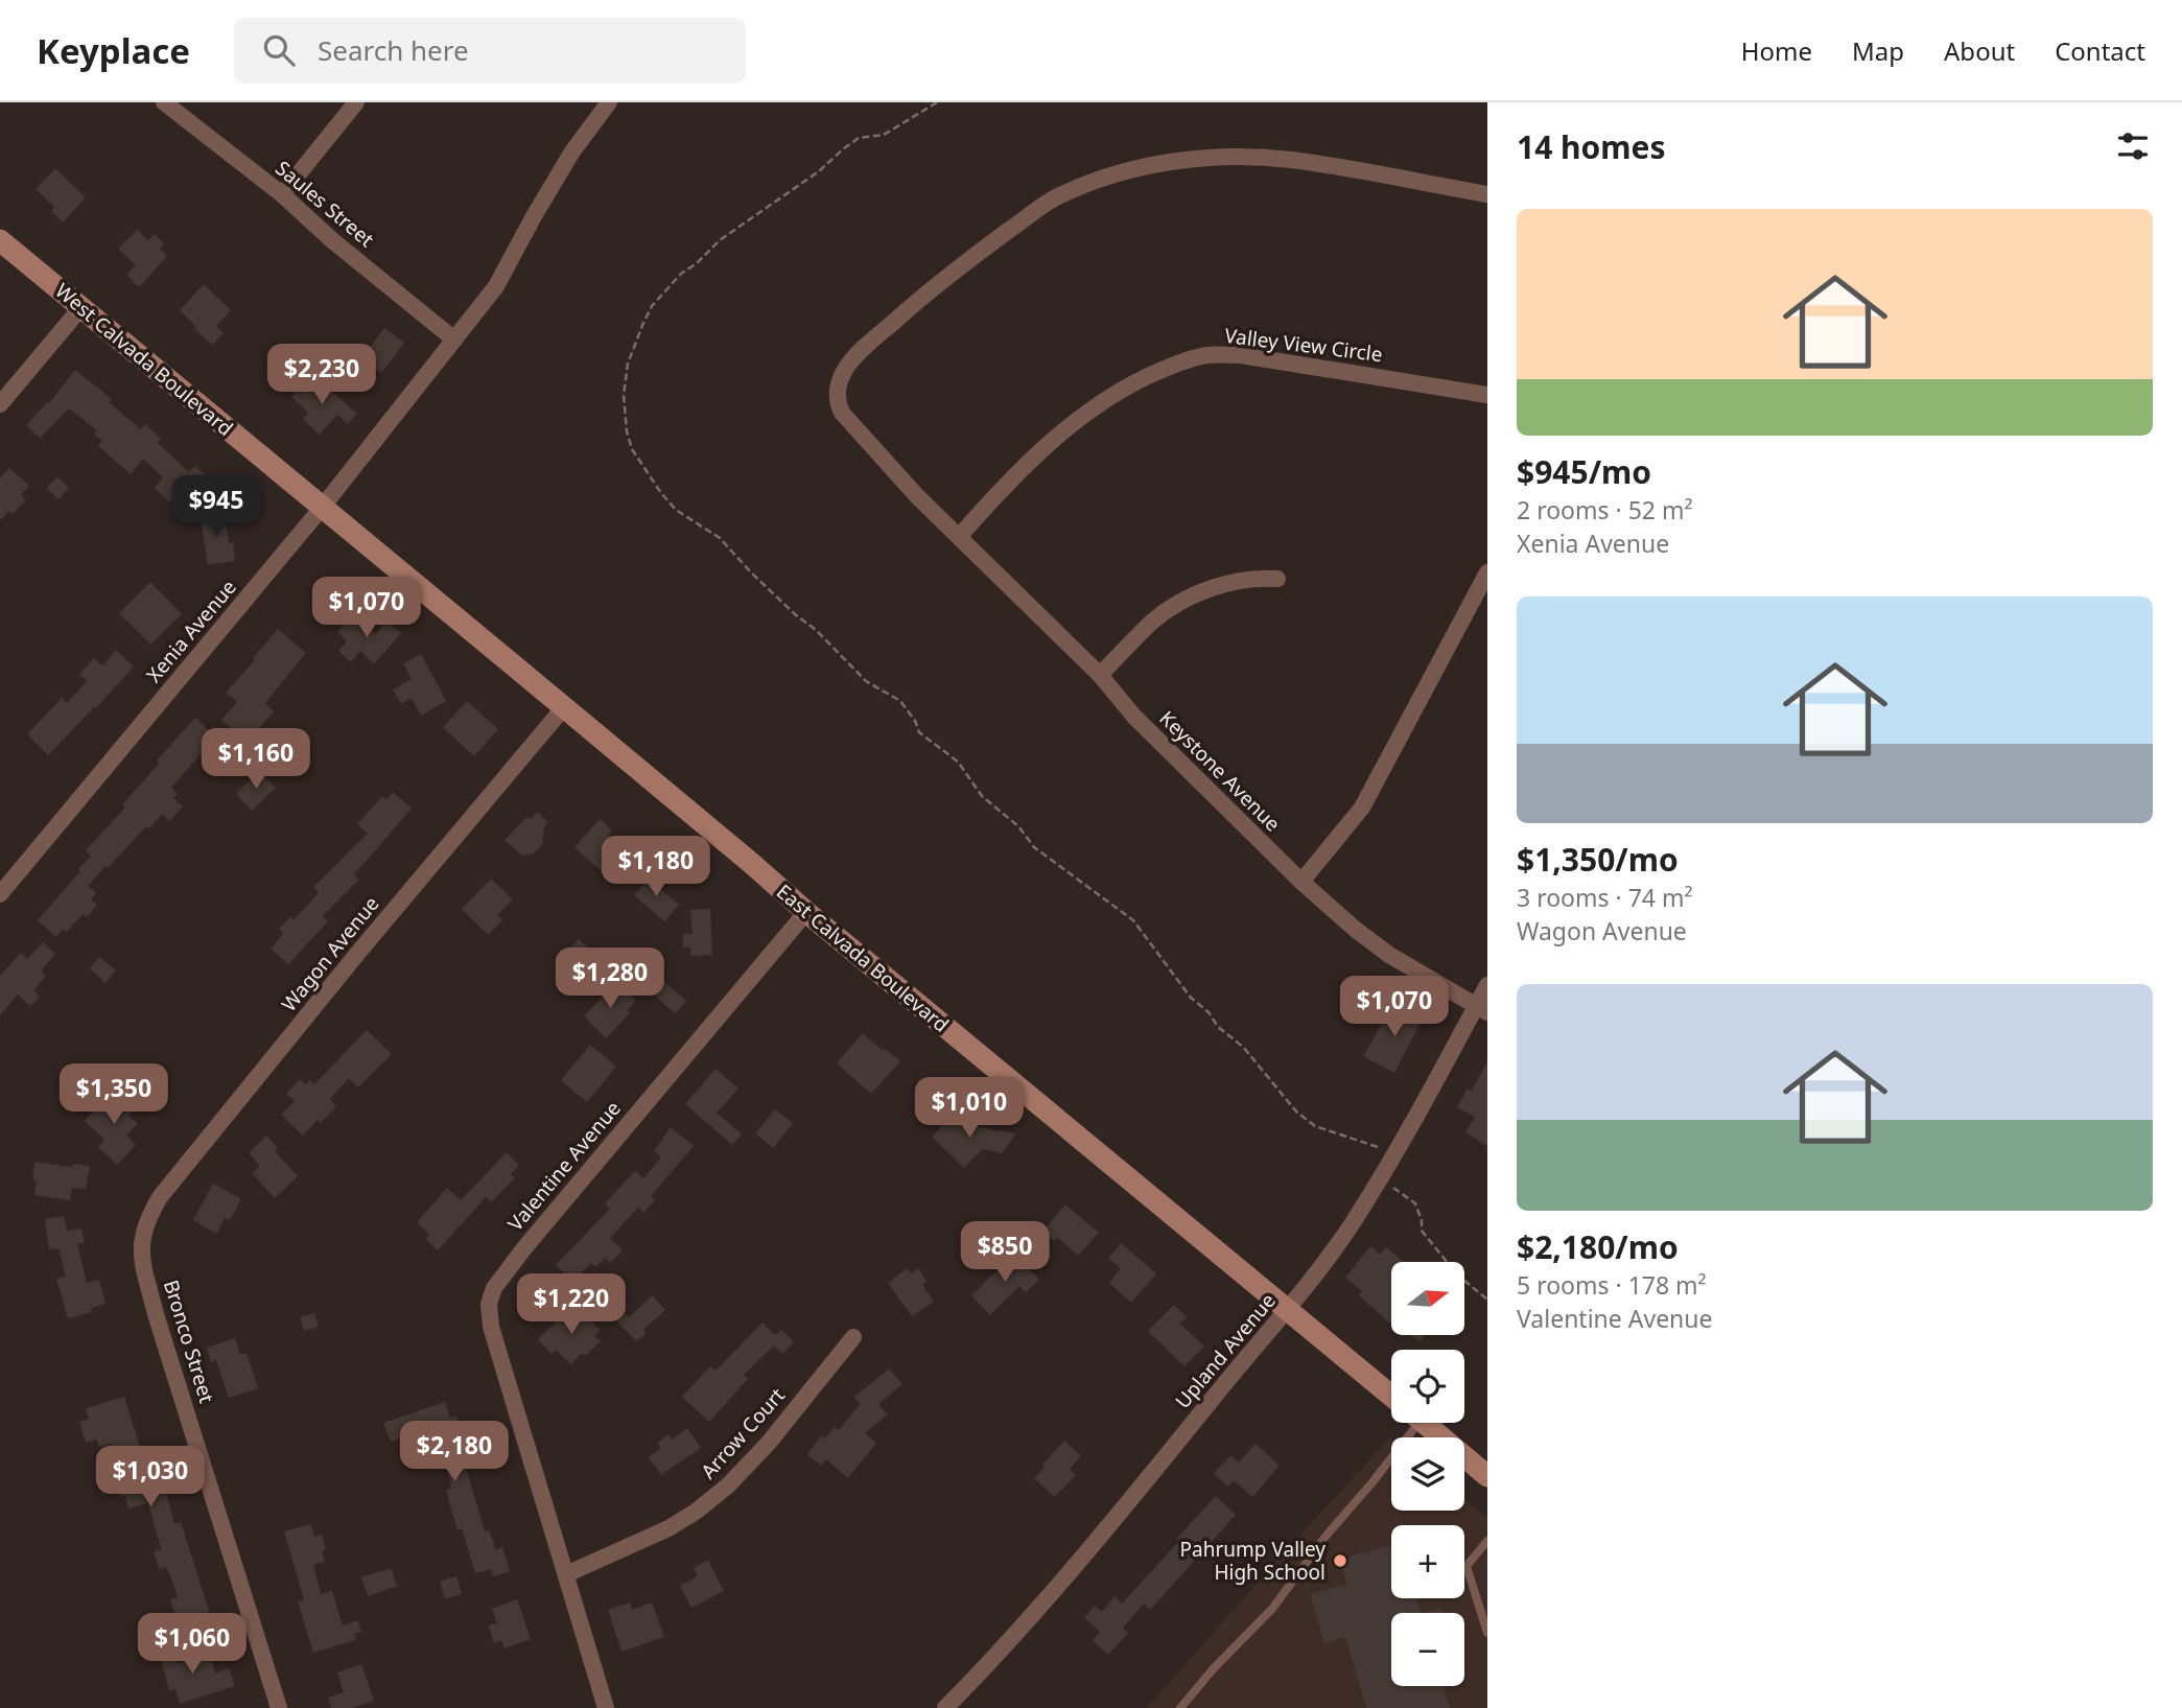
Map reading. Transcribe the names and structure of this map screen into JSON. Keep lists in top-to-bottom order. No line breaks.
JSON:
{"streets":{"main road":["West Calvada Boulevard","East Calvada Boulevard"],"street":["Saules Street","Valley View Circle","Xenia Avenue","Keystone Avenue","Wagon Avenue","Valentine Avenue","Bronco Street","Upland Avenue","Arrow Court"]},"crossings":[["Saules Street","Xenia Avenue"],["Valley View Circle","Keystone Avenue"],["West Calvada Boulevard","Xenia Avenue"],["West Calvada Boulevard","East Calvada Boulevard"],["Xenia Avenue","East Calvada Boulevard"],["Keystone Avenue","Upland Avenue"],["Wagon Avenue","East Calvada Boulevard"],["Wagon Avenue","Bronco Street"],["East Calvada Boulevard","Valentine Avenue"],["East Calvada Boulevard","Upland Avenue"],["Valentine Avenue","Arrow Court"]],"places":["Pahrump Valley High School"],"north":"right","page":{"header":"Keyplace","search":"Search here","nav":["Home","Map","About","Contact"],"heading":"14 homes","list":[{"name":"$945/mo","note":"2 rooms · 52 m² · Xenia Avenue"},{"name":"$1,350/mo","note":"3 rooms · 74 m² · Wagon Avenue"},{"name":"$2,180/mo","note":"5 rooms · 178 m² · Valentine Avenue"}],"price":["$2,230","$945","$1,070","$1,160","$1,180","$1,280","$1,070","$1,350","$1,010","$850","$1,220","$2,180","$1,030","$1,060"],"map_buttons":["+","−"]}}
